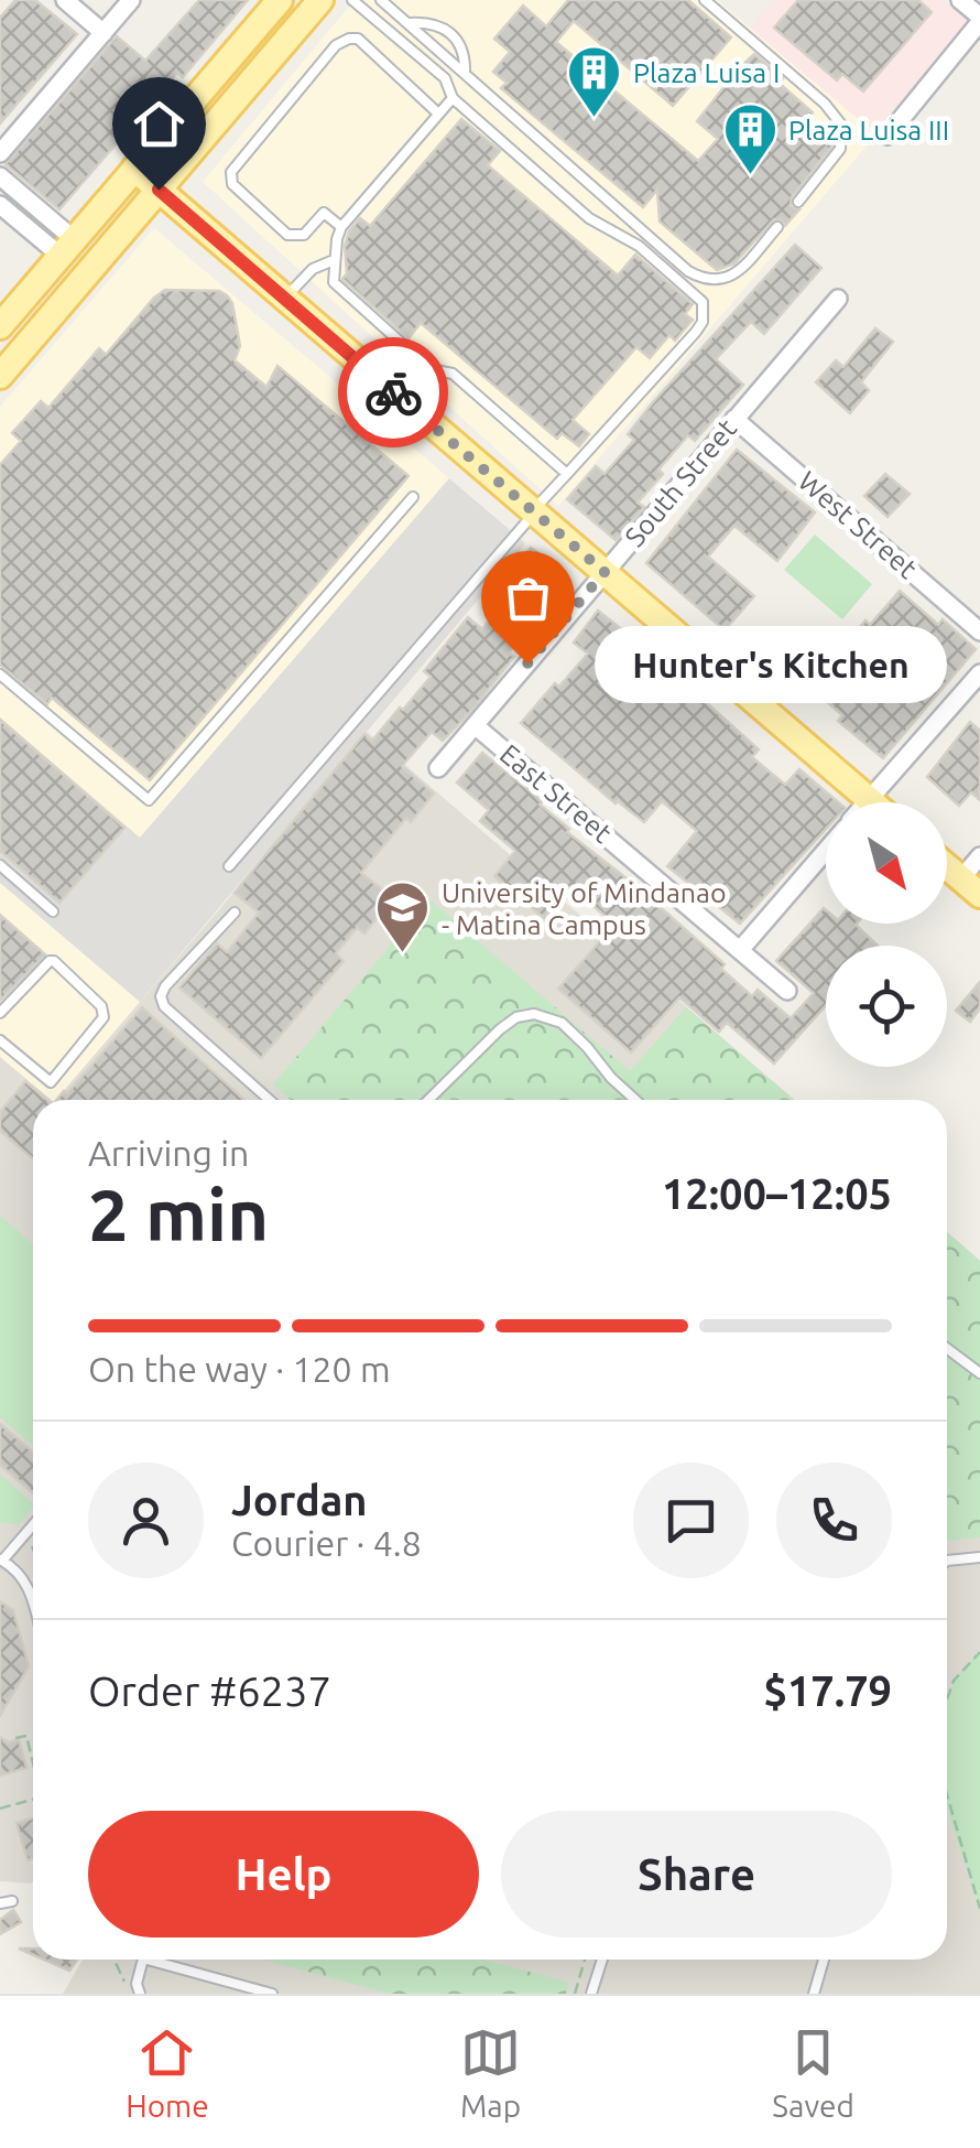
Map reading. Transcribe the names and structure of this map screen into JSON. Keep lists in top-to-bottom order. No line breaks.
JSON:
{"streets":{"street":["South Street","West Street","East Street"]},"crossings":[["South Street","West Street"],["South Street","East Street"]],"places":{"building":["Plaza Luisa I","Plaza Luisa III"],"other":["Hunter's Kitchen"],"school or university":["University of Mindanao - Matina Campus"]},"north":"bottom right","page":{"bubble":"Hunter's Kitchen","heading":["2 min","Arriving in","12:00–12:05"],"panel":["Jordan","Courier · 4.8","Order #6237","$17.79"],"bar":"On the way · 120 m","buttons":["Help","Share"],"tabs":["Home","Map","Saved"]}}
